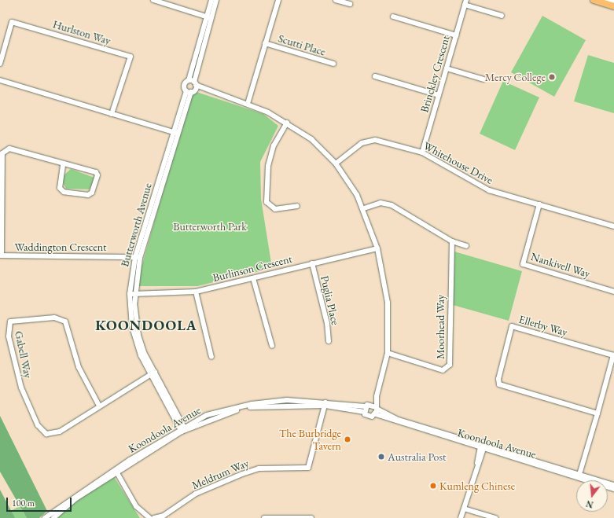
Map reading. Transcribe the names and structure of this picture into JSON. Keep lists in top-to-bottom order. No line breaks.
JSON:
{"streets":{"street":["Hurlston Way","Scutti Place","Brinckley Crescent","Whitehouse Drive","Butterworth Avenue","Waddington Crescent","Nankivell Way","Burlinson Crescent","Puglia Place","Ellerby Way","Moorhead Way","Gabell Way","Koondoola Avenue","Meldrum Way"]},"crossings":[["Brinckley Crescent","Whitehouse Drive"],["Whitehouse Drive","Nankivell Way"],["Butterworth Avenue","Waddington Crescent"],["Butterworth Avenue","Burlinson Crescent"],["Butterworth Avenue","Gabell Way"],["Butterworth Avenue","Koondoola Avenue"],["Burlinson Crescent","Puglia Place"],["Ellerby Way","Koondoola Avenue"],["Koondoola Avenue","Meldrum Way"]],"districts":["KOONDOOLA"],"parks":["Butterworth Park"],"places":["Mercy College","The Burbridge Tavern","Australia Post","Kumleng Chinese"],"scale_bar":"100 m","north":"bottom"}
